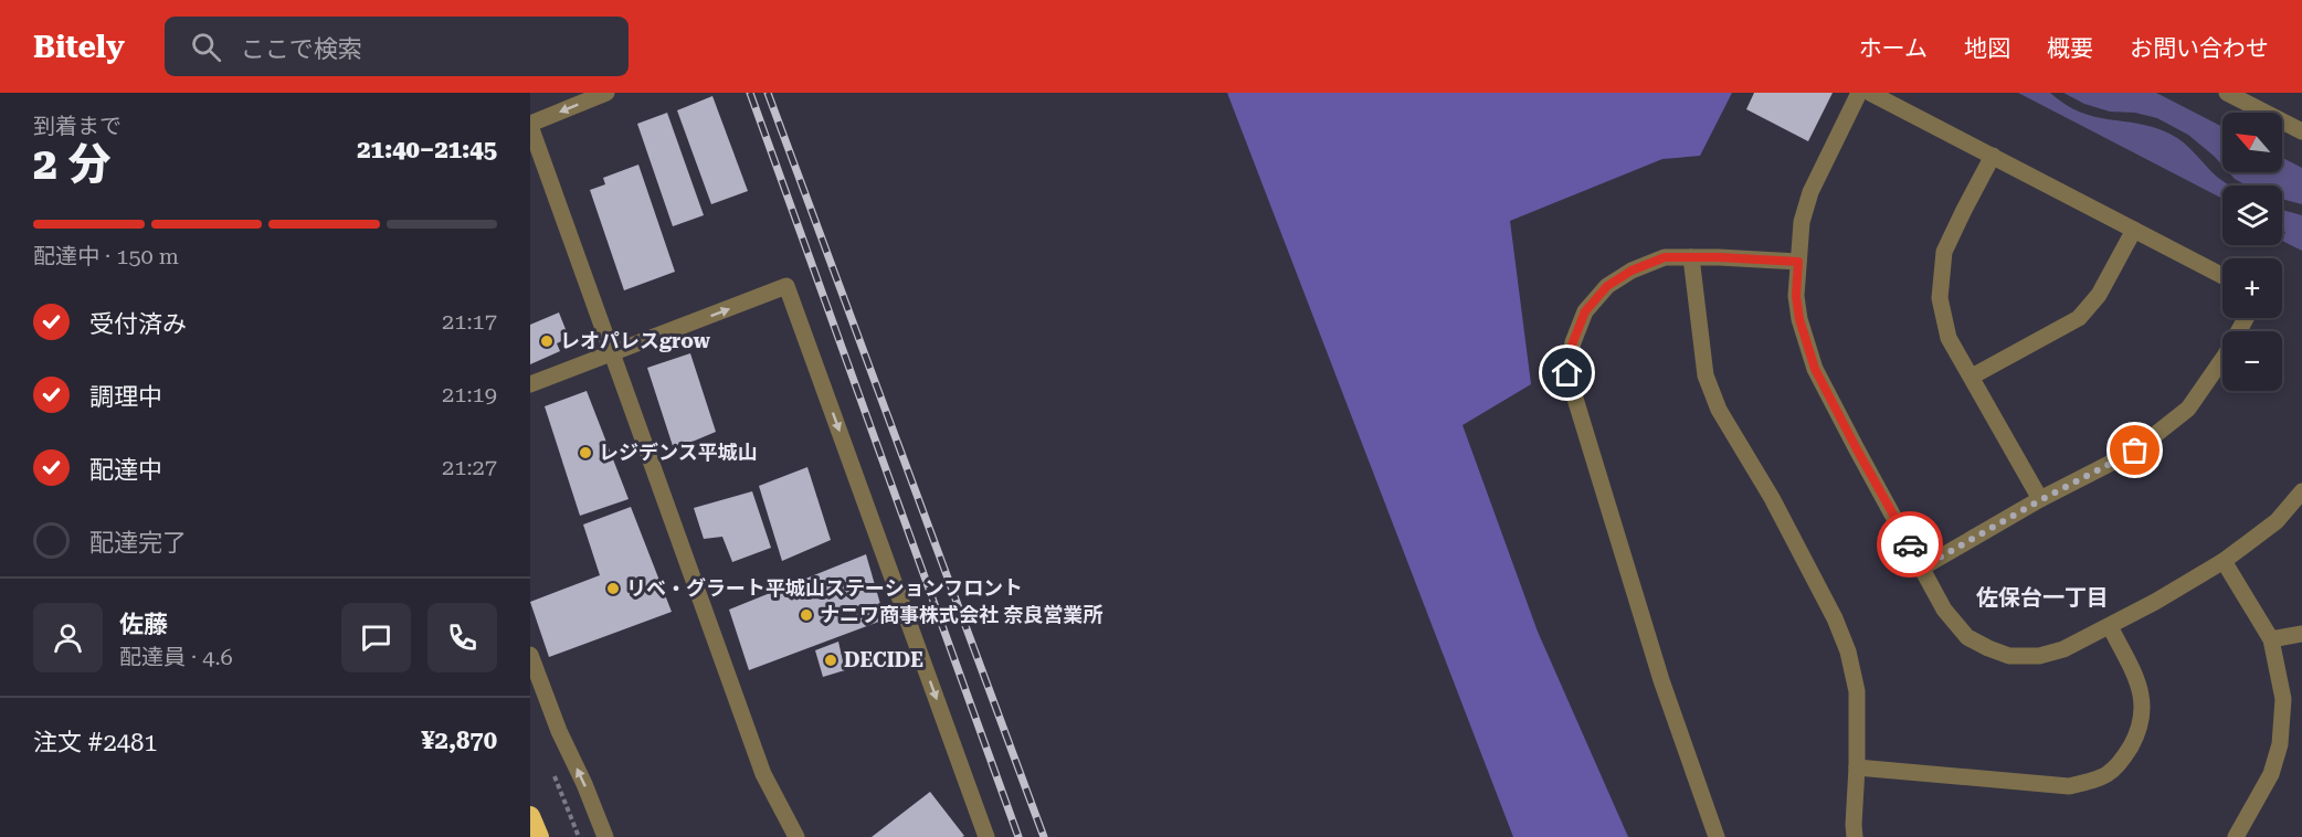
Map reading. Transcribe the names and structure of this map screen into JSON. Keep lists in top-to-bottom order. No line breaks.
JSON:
{"districts":["佐保台一丁目"],"places":["レオパレスgrow","レジデンス平城山","リベ・グラート平城山ステーションフロント","ナニワ商事株式会社 奈良営業所","DECIDE"],"north":"top left","page":{"header":"Bitely","search":"ここで検索","nav":["ホーム","地図","概要","お問い合わせ"],"heading":["2 分","到着まで","21:40–21:45"],"panel":["佐藤","配達員 · 4.6","注文 #2481","¥2,870"],"map_buttons":["+","−"],"bar":"配達中 · 150 m","list":[["受付済み","21:17"],["調理中","21:19"],["配達中","21:27"],"配達完了"]}}
